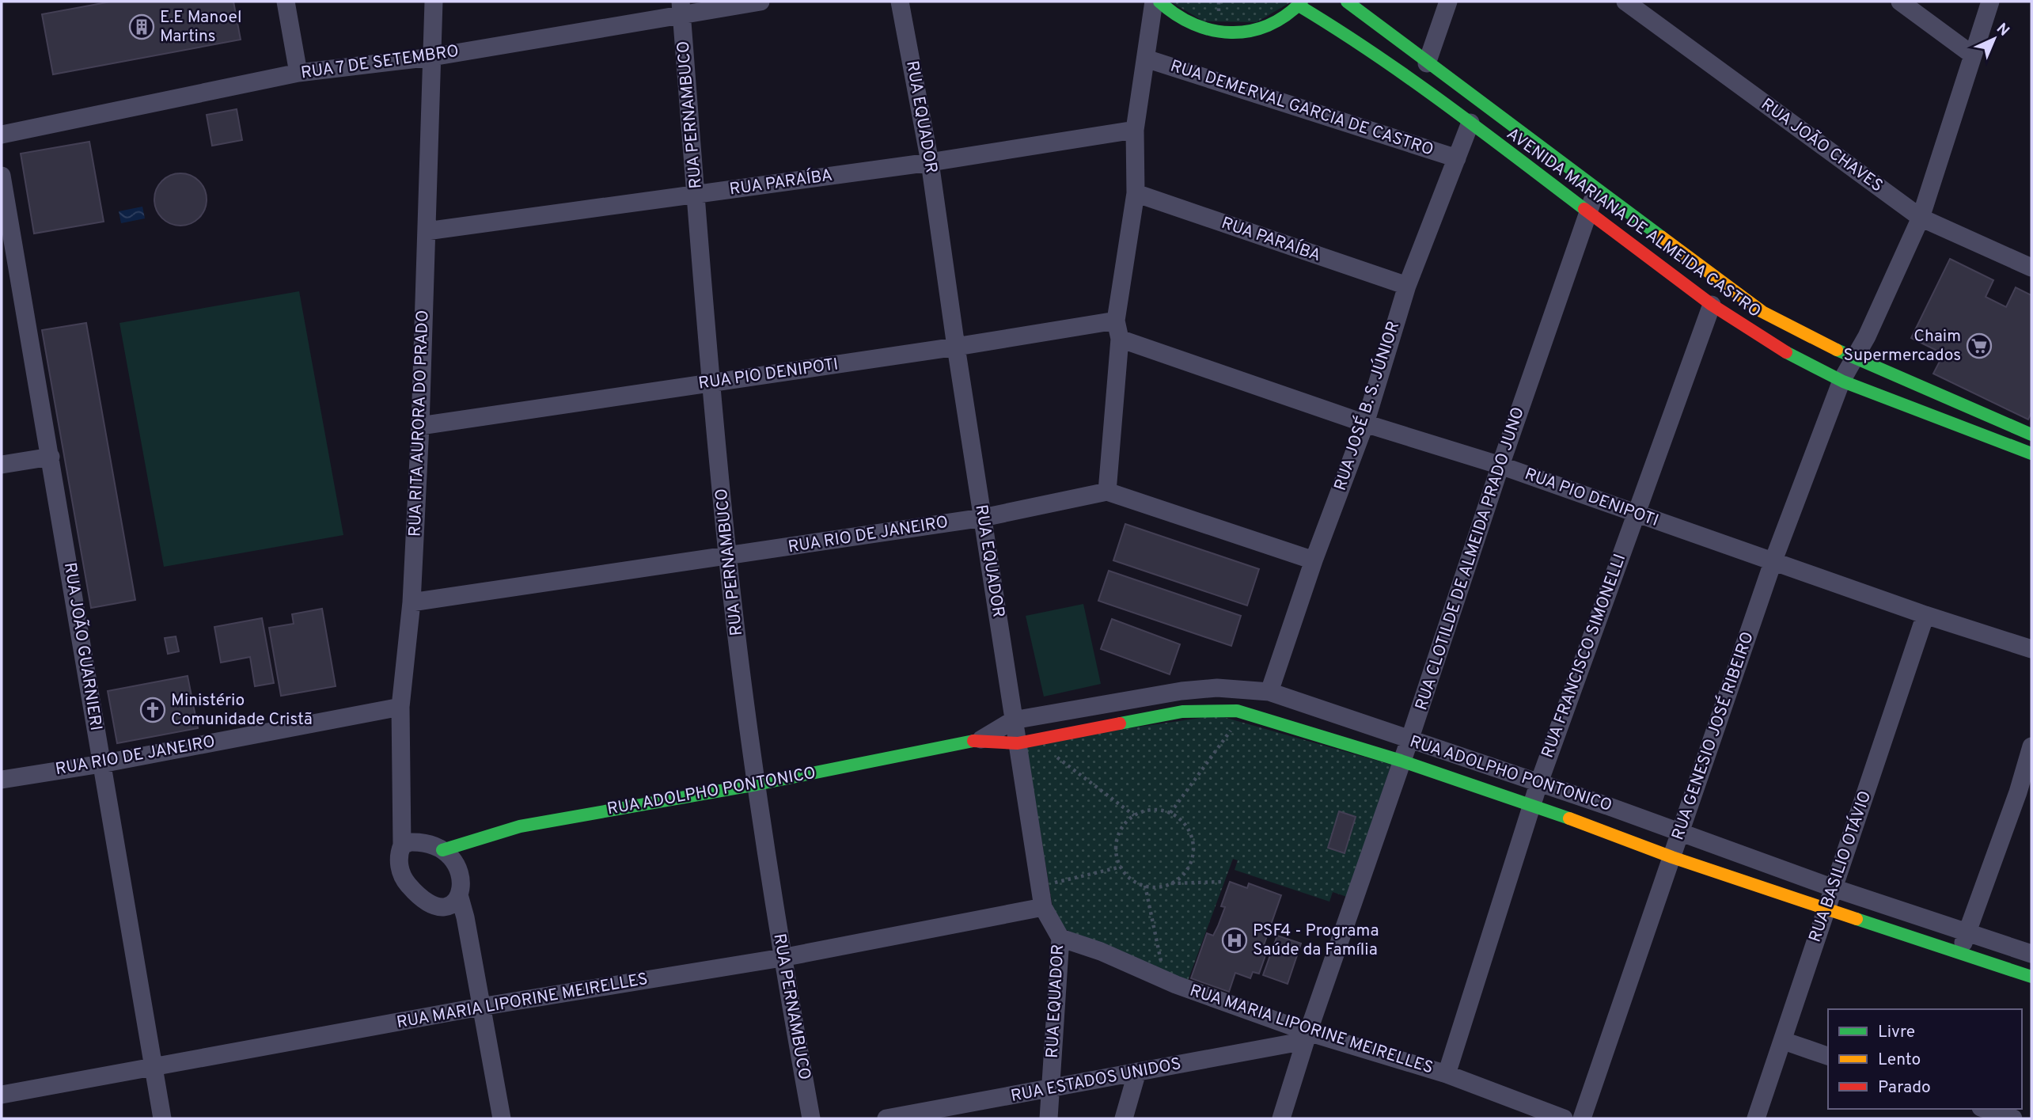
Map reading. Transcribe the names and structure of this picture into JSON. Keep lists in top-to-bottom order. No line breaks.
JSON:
{"streets":{"main road":["AVENIDA MARIANA DE ALMEIDA CASTRO","RUA ADOLPHO PONTONICO"],"street":["RUA 7 DE SETEMBRO","RUA DEMERVAL GARCIA DE CASTRO","RUA PERNAMBUCO","RUA EQUADOR","RUA JOÃO CHAVES","RUA PARAÍBA","RUA PIO DENIPOTI","RUA JOSÉ B. S. JÚNIOR","RUA RITA AURORA DO PRADO","RUA RIO DE JANEIRO","RUA CLOTILDE DE ALMEIDA PRADO JUNO","RUA JOÃO GUARNIERI","RUA FRANCISCO SIMONELLI","RUA GENESIO JOSÉ RIBEIRO","RUA BASILIO OTÁVIO","RUA MARIA LIPORINE MEIRELLES","RUA ESTADOS UNIDOS"]},"crossings":[["RUA 7 DE SETEMBRO","RUA PERNAMBUCO"],["RUA 7 DE SETEMBRO","RUA RITA AURORA DO PRADO"],["RUA DEMERVAL GARCIA DE CASTRO","RUA JOSÉ B. S. JÚNIOR"],["RUA PERNAMBUCO","RUA PARAÍBA"],["RUA PERNAMBUCO","RUA PIO DENIPOTI"],["RUA PERNAMBUCO","RUA RIO DE JANEIRO"],["RUA PERNAMBUCO","RUA ADOLPHO PONTONICO"],["RUA PERNAMBUCO","RUA MARIA LIPORINE MEIRELLES"],["RUA EQUADOR","RUA PARAÍBA"],["RUA EQUADOR","RUA PIO DENIPOTI"],["RUA EQUADOR","RUA RIO DE JANEIRO"],["RUA EQUADOR","RUA ADOLPHO PONTONICO"],["RUA EQUADOR","RUA MARIA LIPORINE MEIRELLES"],["RUA EQUADOR","RUA ESTADOS UNIDOS"],["RUA JOÃO CHAVES","RUA GENESIO JOSÉ RIBEIRO"],["RUA PARAÍBA","RUA JOSÉ B. S. JÚNIOR"],["RUA PARAÍBA","RUA RITA AURORA DO PRADO"],["AVENIDA MARIANA DE ALMEIDA CASTRO","RUA JOSÉ B. S. JÚNIOR"],["AVENIDA MARIANA DE ALMEIDA CASTRO","RUA CLOTILDE DE ALMEIDA PRADO JUNO"],["AVENIDA MARIANA DE ALMEIDA CASTRO","RUA FRANCISCO SIMONELLI"],["AVENIDA MARIANA DE ALMEIDA CASTRO","RUA GENESIO JOSÉ RIBEIRO"],["RUA PIO DENIPOTI","RUA JOSÉ B. S. JÚNIOR"],["RUA PIO DENIPOTI","RUA RITA AURORA DO PRADO"],["RUA PIO DENIPOTI","RUA CLOTILDE DE ALMEIDA PRADO JUNO"],["RUA PIO DENIPOTI","RUA FRANCISCO SIMONELLI"],["RUA PIO DENIPOTI","RUA GENESIO JOSÉ RIBEIRO"],["RUA PIO DENIPOTI","RUA BASILIO OTÁVIO"],["RUA JOSÉ B. S. JÚNIOR","RUA ADOLPHO PONTONICO"],["RUA RITA AURORA DO PRADO","RUA RIO DE JANEIRO"],["RUA RITA AURORA DO PRADO","RUA ADOLPHO PONTONICO"],["RUA RIO DE JANEIRO","RUA JOÃO GUARNIERI"],["RUA CLOTILDE DE ALMEIDA PRADO JUNO","RUA ADOLPHO PONTONICO"],["RUA CLOTILDE DE ALMEIDA PRADO JUNO","RUA MARIA LIPORINE MEIRELLES"],["RUA CLOTILDE DE ALMEIDA PRADO JUNO","RUA ESTADOS UNIDOS"],["RUA JOÃO GUARNIERI","RUA MARIA LIPORINE MEIRELLES"],["RUA FRANCISCO SIMONELLI","RUA ADOLPHO PONTONICO"],["RUA FRANCISCO SIMONELLI","RUA MARIA LIPORINE MEIRELLES"],["RUA GENESIO JOSÉ RIBEIRO","RUA ADOLPHO PONTONICO"],["RUA ADOLPHO PONTONICO","RUA BASILIO OTÁVIO"],["RUA MARIA LIPORINE MEIRELLES","RUA ESTADOS UNIDOS"]],"places":{"building":["E.E Manoel Martins"],"supermarket":["Chaim Supermercados"],"church":["Ministério Comunidade Cristã"],"hospital":["PSF4 - Programa Saúde da Família"]},"legend":["Livre","Lento","Parado"],"north":"top right"}
